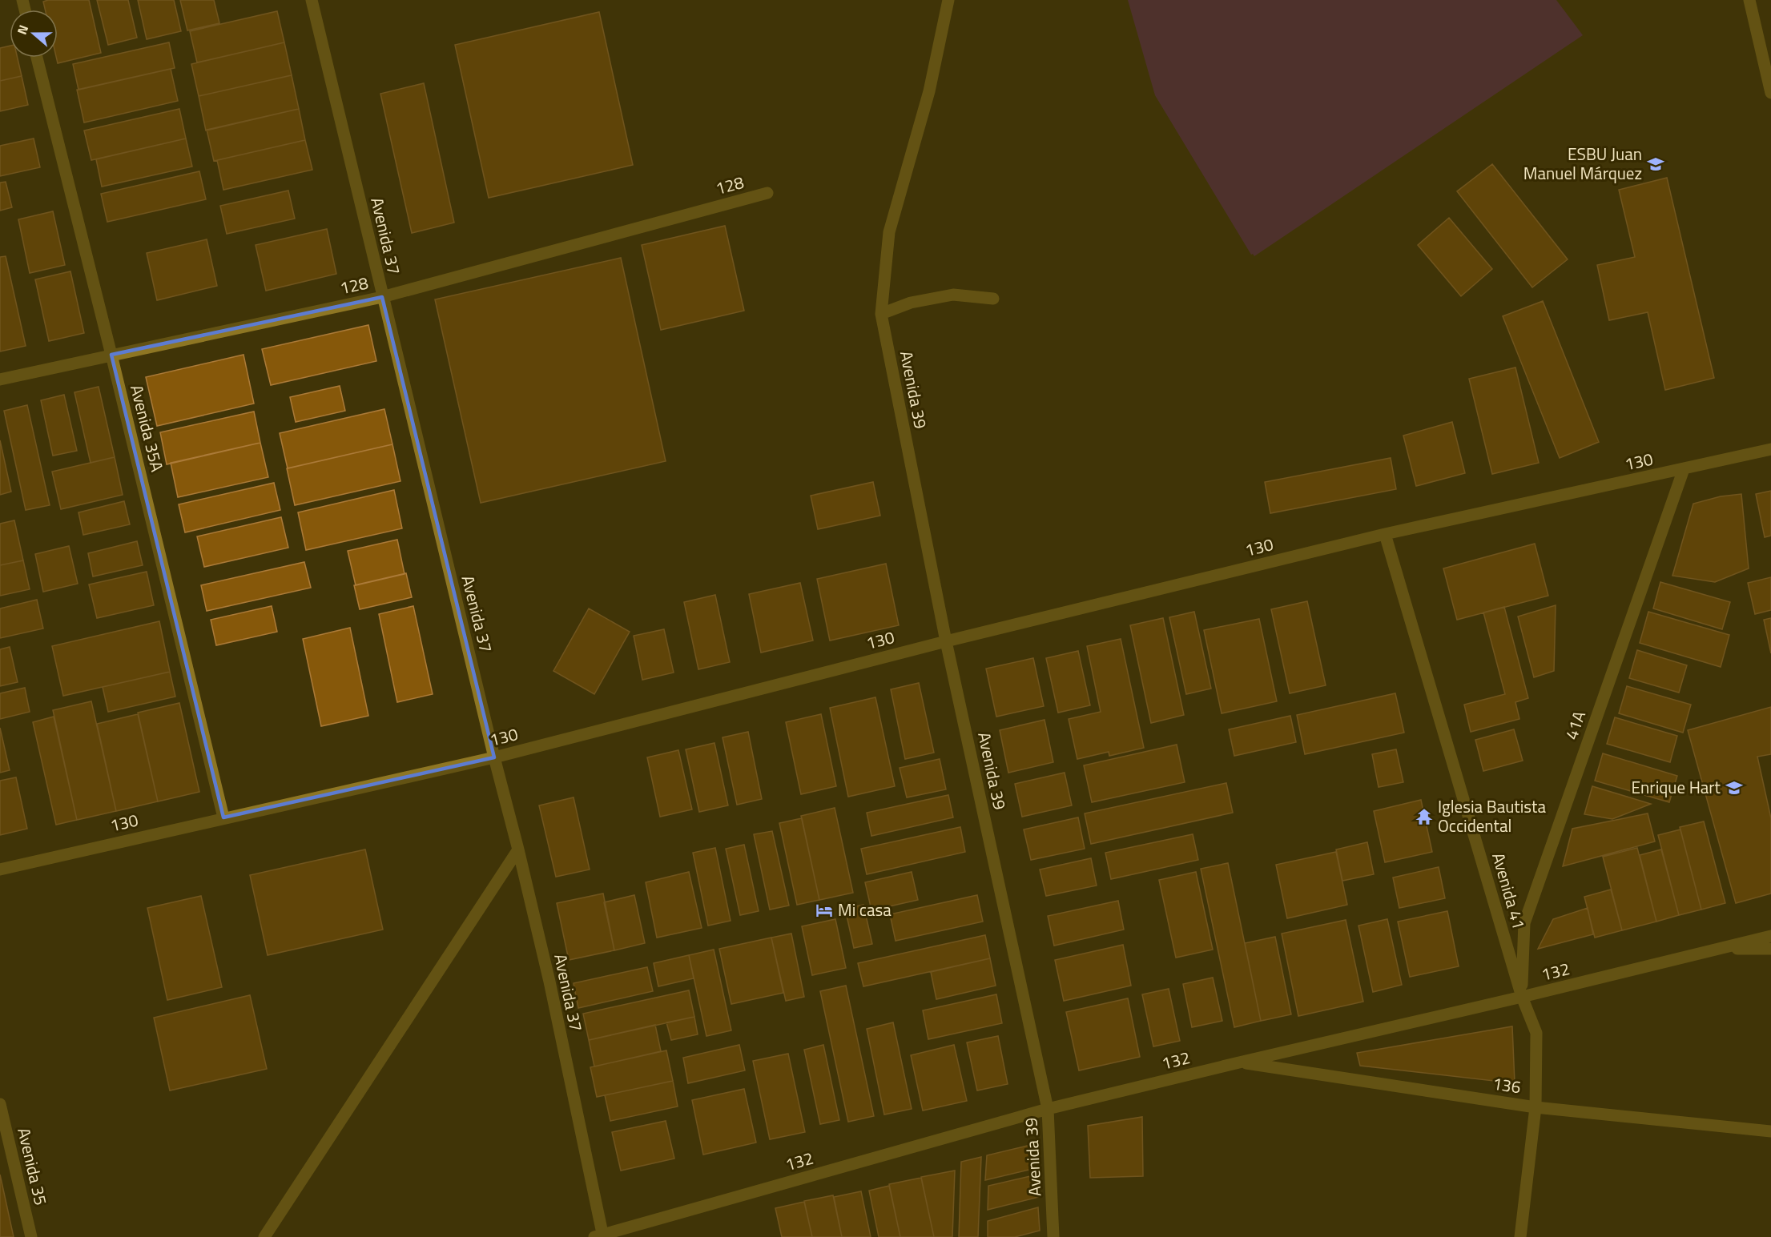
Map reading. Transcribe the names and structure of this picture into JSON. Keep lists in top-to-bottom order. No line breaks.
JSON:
{"streets":{"street":["128","Avenida 37","Avenida 39","Avenida 35A","130","41A","Avenida 41","132","136","Avenida 35"]},"crossings":[["128","Avenida 37"],["128","Avenida 35A"],["Avenida 37","130"],["Avenida 37","132"],["Avenida 39","130"],["Avenida 39","132"],["Avenida 35A","130"],["130","41A"],["130","Avenida 41"],["41A","Avenida 41"],["41A","132"],["Avenida 41","132"],["Avenida 41","136"],["132","136"]],"places":{"school or university":["ESBU Juan Manuel Márquez","Enrique Hart"],"temple":["Iglesia Bautista Occidental"],"hotel":["Mi casa"]},"north":"left"}
